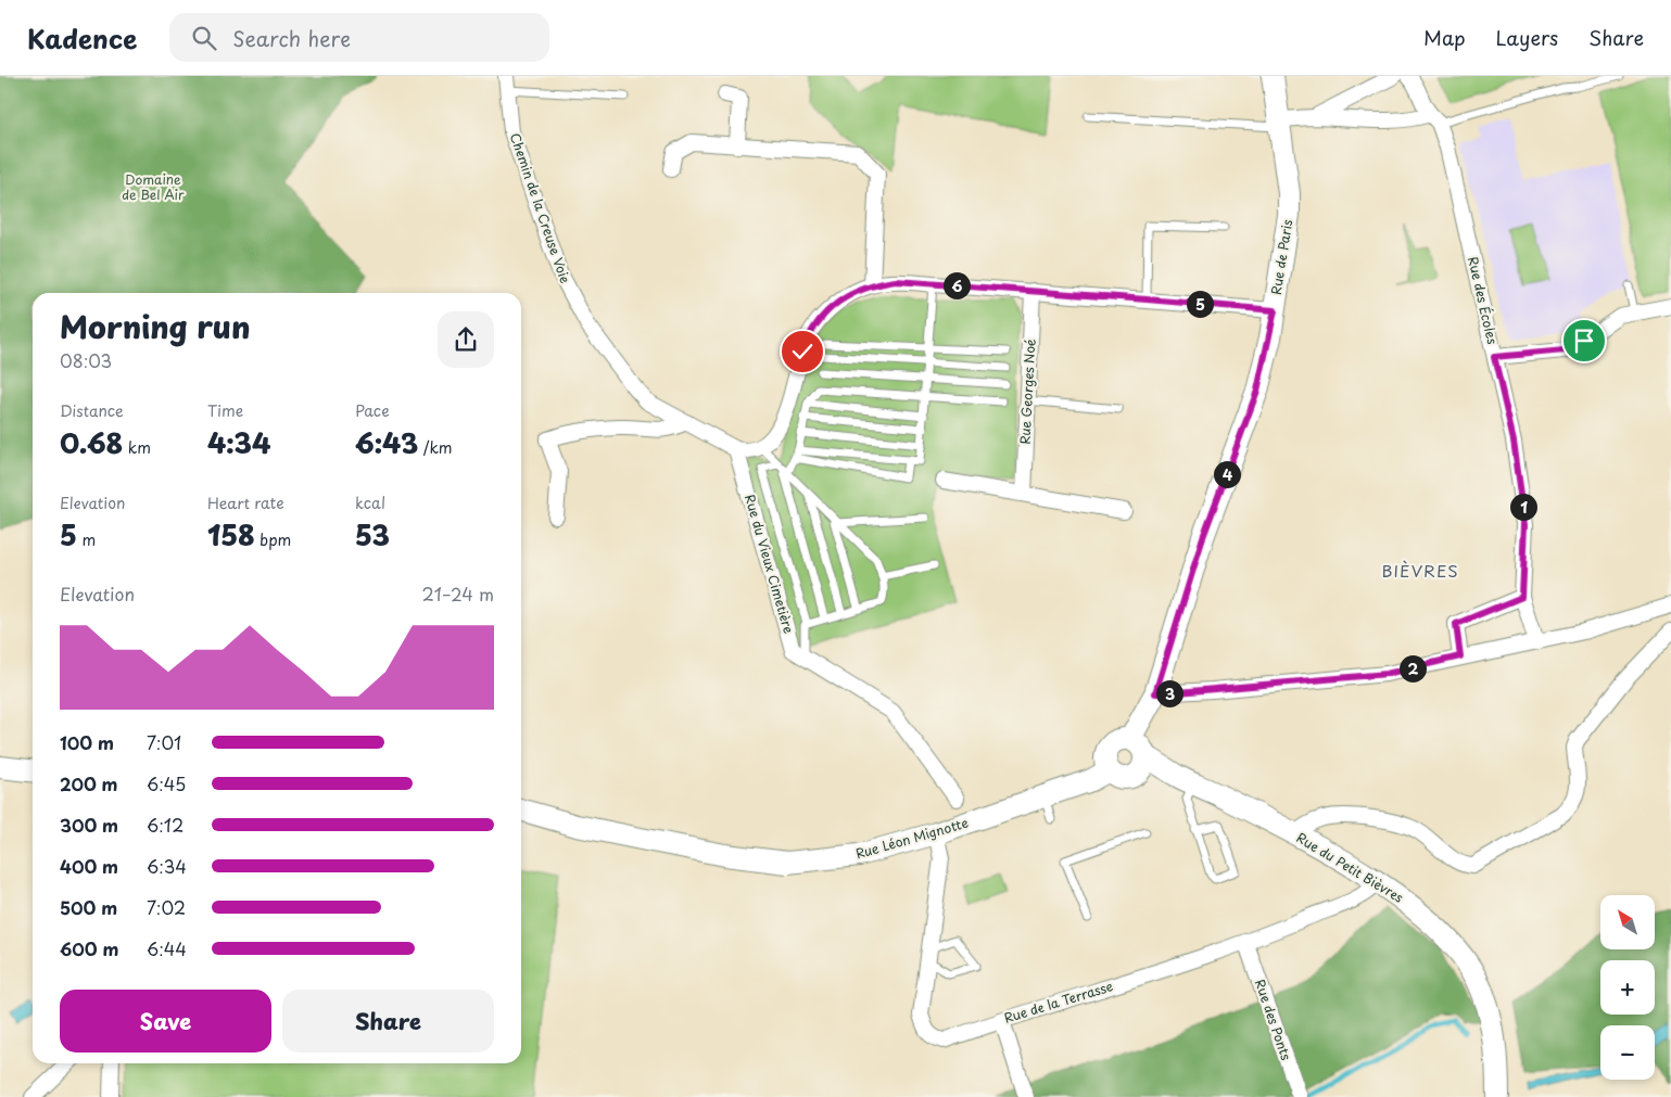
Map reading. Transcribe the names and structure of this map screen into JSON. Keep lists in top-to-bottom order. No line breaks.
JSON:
{"streets":{"street":["Chemin de la Creuse Voie","Rue de Paris","Rue des Écoles","Rue Georges Noé","Rue du Vieux Cimetière","Rue Léon Mignotte","Rue du Petit Bièvres","Rue de la Terrasse","Rue des Ponts"]},"crossings":[["Chemin de la Creuse Voie","Rue du Vieux Cimetière"],["Rue de Paris","Rue Léon Mignotte"],["Rue de Paris","Rue du Petit Bièvres"],["Rue Léon Mignotte","Rue du Petit Bièvres"],["Rue Léon Mignotte","Rue de la Terrasse"],["Rue du Petit Bièvres","Rue de la Terrasse"],["Rue de la Terrasse","Rue des Ponts"]],"districts":["BIÈVRES"],"parks":["Domaine de Bel Air"],"north":"top left","page":{"header":"Kadence","search":"Search here","nav":["Map","Layers","Share"],"pins":["6","5","4","1","2","3"],"heading":["Morning run","08:03"],"stats":[["Distance","0.68 km"],["Time","4:34"],["Pace","6:43 /km"],["Elevation","5 m"],["Heart rate","158 bpm"],["kcal","53"]],"chart":["Elevation","21–24 m"],"list":[{"name":"100 m","note":"7:01"},{"name":"200 m","note":"6:45"},{"name":"300 m","note":"6:12"},{"name":"400 m","note":"6:34"},{"name":"500 m","note":"7:02"},{"name":"600 m","note":"6:44"}],"map_buttons":["+","−"],"buttons":["Save","Share"]}}
